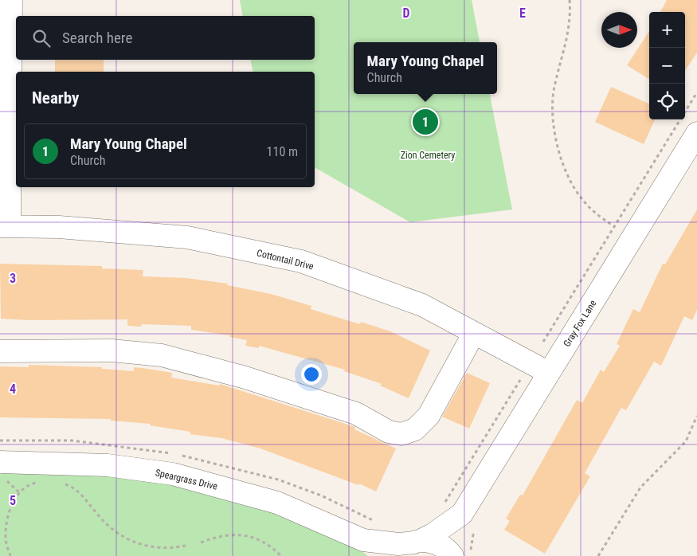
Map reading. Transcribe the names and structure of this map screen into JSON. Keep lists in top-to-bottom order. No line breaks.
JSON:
{"streets":{"street":["Cottontail Drive","Gray Fox Lane","Speargrass Drive"]},"crossings":[["Cottontail Drive","Gray Fox Lane"],["Gray Fox Lane","Speargrass Drive"]],"parks":["Zion Cemetery"],"north":"right","page":{"map_buttons":["+","−"],"search":"Search here","popup":["Mary Young Chapel","Church"],"heading":"Nearby","pins":"1","list":[{"mark":"1","name":"Mary Young Chapel","note":"Church","value":"110 m"}]},"grid":{"columns":["D","E"],"rows":["3","4","5"]}}
